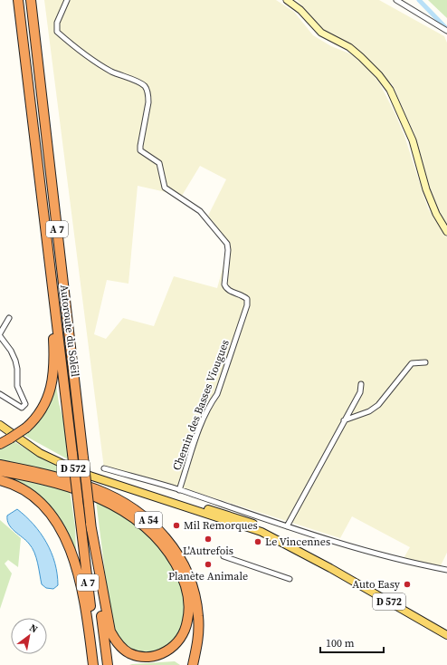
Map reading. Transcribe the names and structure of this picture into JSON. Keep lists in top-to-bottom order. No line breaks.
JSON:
{"streets":{"highway":["A 7","Autoroute du Soleil","A 54"],"main road":["D 572"],"street":["Chemin des Basses Viougues"]},"crossings":[["Autoroute du Soleil","A 54"]],"places":["Mil Remorques","L'Autrefois","Le Vincennes","Planète Animale","Auto Easy"],"scale_bar":"100 m","north":"top right"}
